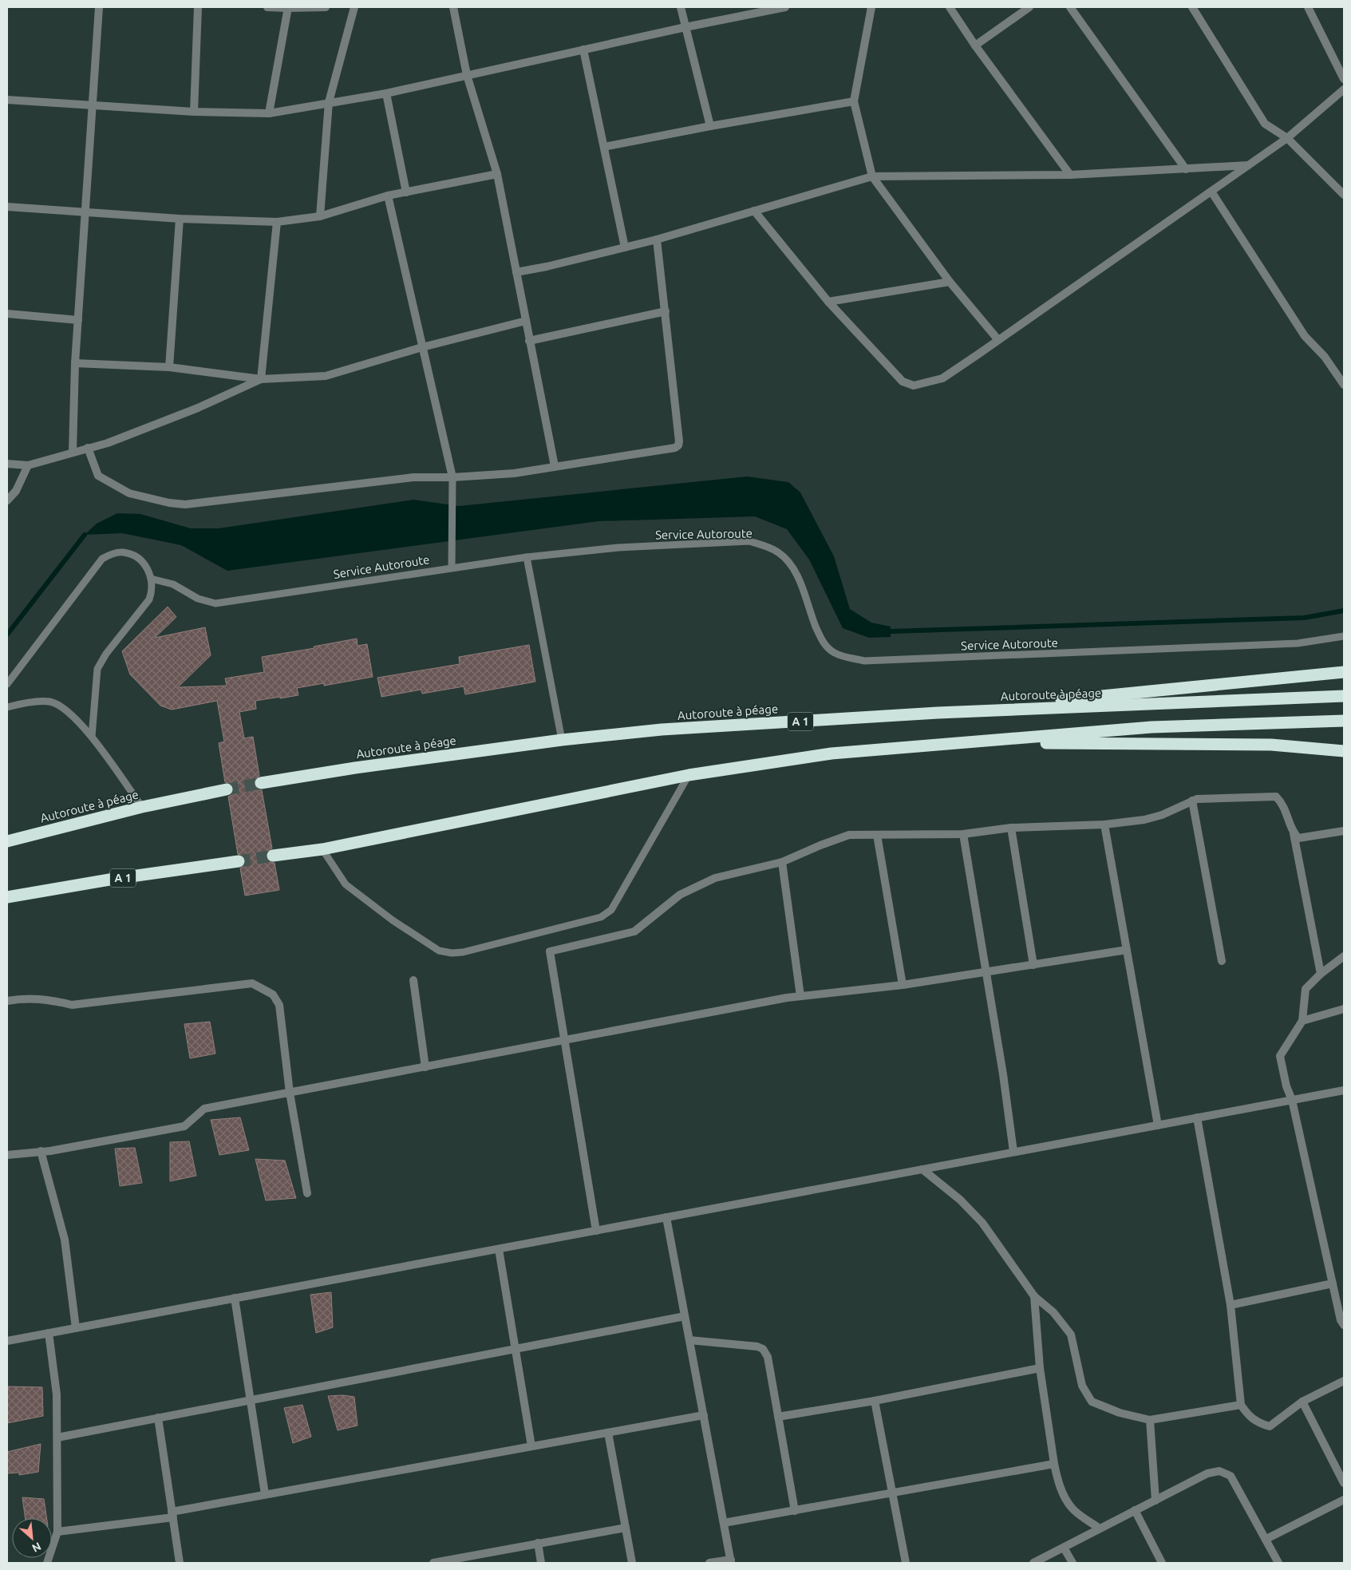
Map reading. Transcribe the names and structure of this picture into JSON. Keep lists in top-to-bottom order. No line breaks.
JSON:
{"streets":{"highway":["Autoroute à péage","A 1"],"lane":["Service Autoroute"]},"north":"bottom right"}
